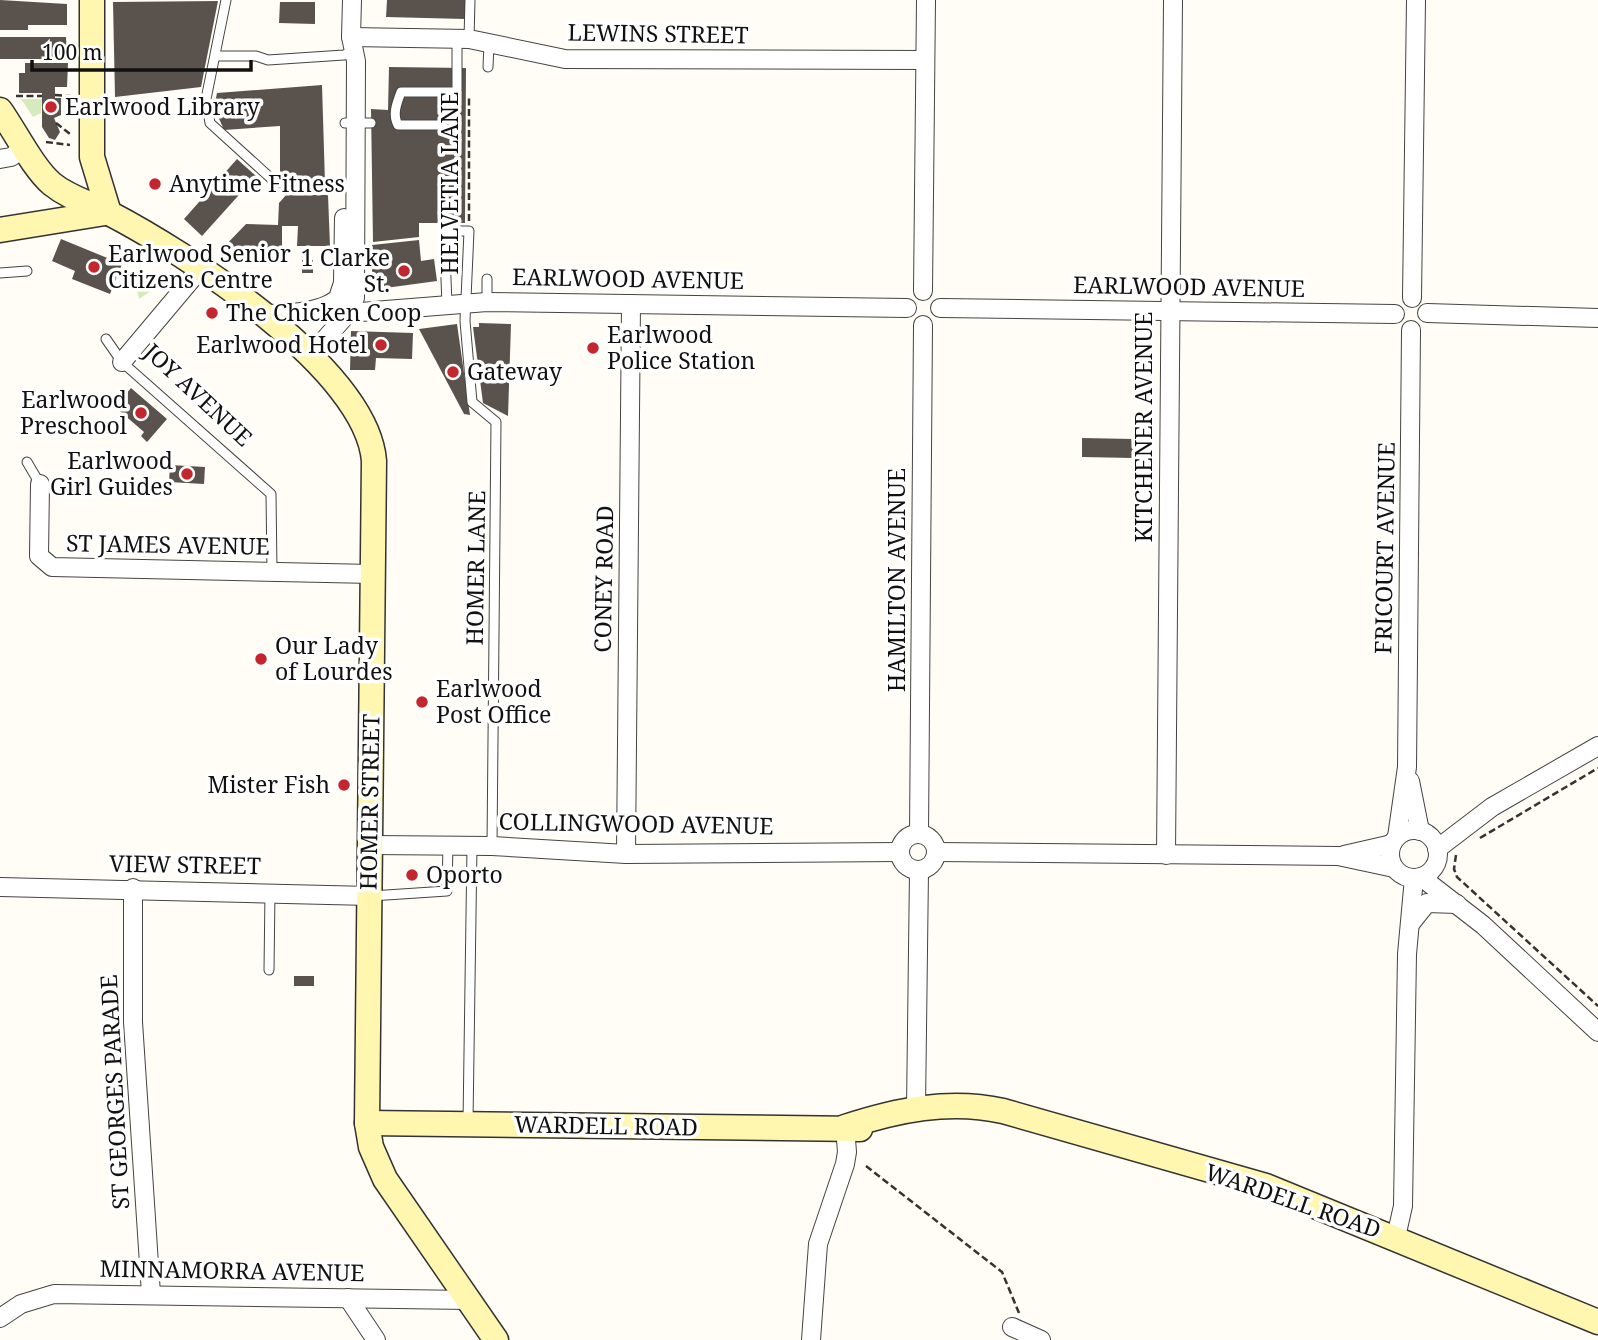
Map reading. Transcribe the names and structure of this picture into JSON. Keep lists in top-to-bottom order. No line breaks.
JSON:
{"streets":{"main road":["HOMER STREET","WARDELL ROAD"],"street":["LEWINS STREET","EARLWOOD AVENUE","JOY AVENUE","KITCHENER AVENUE","ST JAMES AVENUE","FRICOURT AVENUE","CONEY ROAD","HAMILTON AVENUE","COLLINGWOOD AVENUE","VIEW STREET","ST GEORGES PARADE","MINNAMORRA AVENUE"],"lane":["HELVETIA LANE","HOMER LANE"]},"crossings":[["HELVETIA LANE","EARLWOOD AVENUE"],["HELVETIA LANE","HOMER LANE"],["EARLWOOD AVENUE","KITCHENER AVENUE"],["EARLWOOD AVENUE","FRICOURT AVENUE"],["EARLWOOD AVENUE","HOMER LANE"],["EARLWOOD AVENUE","CONEY ROAD"],["EARLWOOD AVENUE","HAMILTON AVENUE"],["JOY AVENUE","ST JAMES AVENUE"],["JOY AVENUE","HOMER STREET"],["ST JAMES AVENUE","HOMER STREET"],["FRICOURT AVENUE","WARDELL ROAD"],["HOMER LANE","COLLINGWOOD AVENUE"],["CONEY ROAD","COLLINGWOOD AVENUE"],["HAMILTON AVENUE","COLLINGWOOD AVENUE"],["HOMER STREET","COLLINGWOOD AVENUE"],["HOMER STREET","VIEW STREET"],["HOMER STREET","WARDELL ROAD"],["HOMER STREET","MINNAMORRA AVENUE"],["VIEW STREET","ST GEORGES PARADE"],["ST GEORGES PARADE","MINNAMORRA AVENUE"]],"places":["Earlwood Library","Anytime Fitness","Earlwood Senior Citizens Centre","1 Clarke St.","The Chicken Coop","Earlwood Hotel","Earlwood Police Station","Gateway","Earlwood Preschool","Earlwood Girl Guides","Our Lady of Lourdes","Earlwood Post Office","Mister Fish","Oporto"],"scale_bar":"100 m"}
